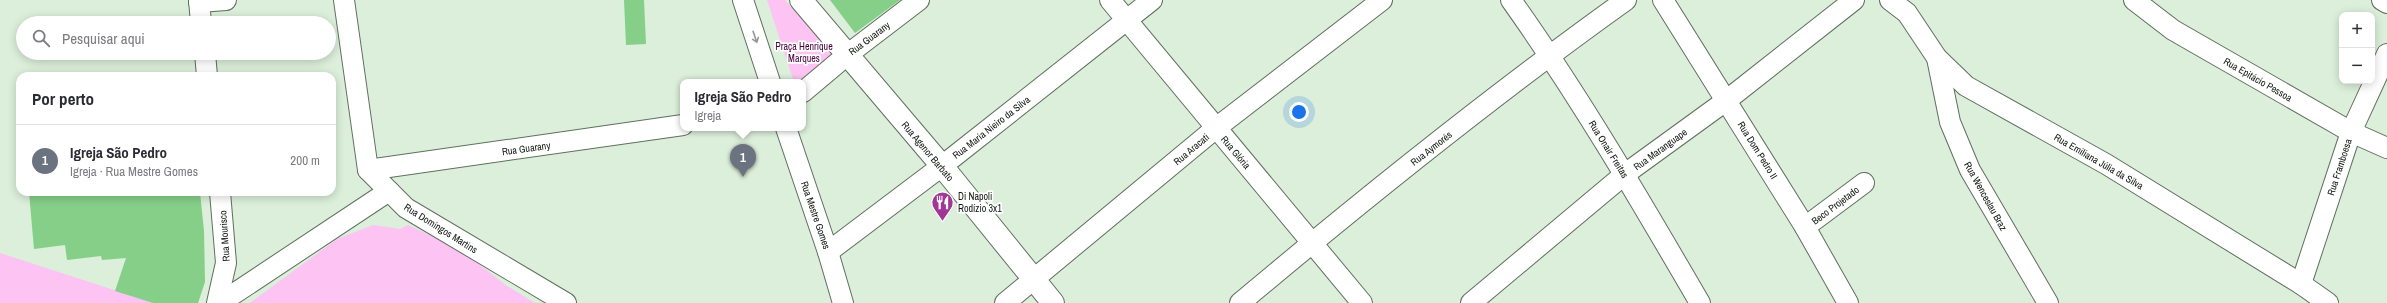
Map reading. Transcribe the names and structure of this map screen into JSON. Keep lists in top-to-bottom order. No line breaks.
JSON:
{"streets":{"street":["Rua Guarany","Rua Epitácio Pessoa","Rua Maria Nieiro da Silva","Rua Aymorés","Rua Aracati","Rua Onair Freitas","Rua Maranguape","Rua Dom Pedro II","Rua Agenor Barbato","Rua Glória","Rua Emiliana Júlia da Silva","Rua Framboesa","Rua Wenceslau Braz","Beco Projetado","Rua Mestre Gomes","Rua Domingos Martins","Rua Mourisco"]},"crossings":[["Rua Guarany","Rua Agenor Barbato"],["Rua Guarany","Rua Domingos Martins"],["Rua Epitácio Pessoa","Rua Framboesa"],["Rua Maria Nieiro da Silva","Rua Agenor Barbato"],["Rua Maria Nieiro da Silva","Rua Glória"],["Rua Maria Nieiro da Silva","Rua Mestre Gomes"],["Rua Aymorés","Rua Onair Freitas"],["Rua Aymorés","Rua Glória"],["Rua Aracati","Rua Agenor Barbato"],["Rua Aracati","Rua Glória"],["Rua Onair Freitas","Rua Maranguape"],["Rua Maranguape","Rua Dom Pedro II"],["Rua Dom Pedro II","Beco Projetado"],["Rua Emiliana Júlia da Silva","Rua Framboesa"],["Rua Emiliana Júlia da Silva","Rua Wenceslau Braz"]],"parks":["Praça Henrique Marques"],"places":{"restaurant":["Di Napoli Rodízio 3x1"]},"page":{"map_buttons":["+","−"],"search":"Pesquisar aqui","heading":"Por perto","popup":["Igreja São Pedro","Igreja"],"list":[{"mark":"1","name":"Igreja São Pedro","note":"Igreja · Rua Mestre Gomes","value":"200 m"}],"pins":"1"}}
